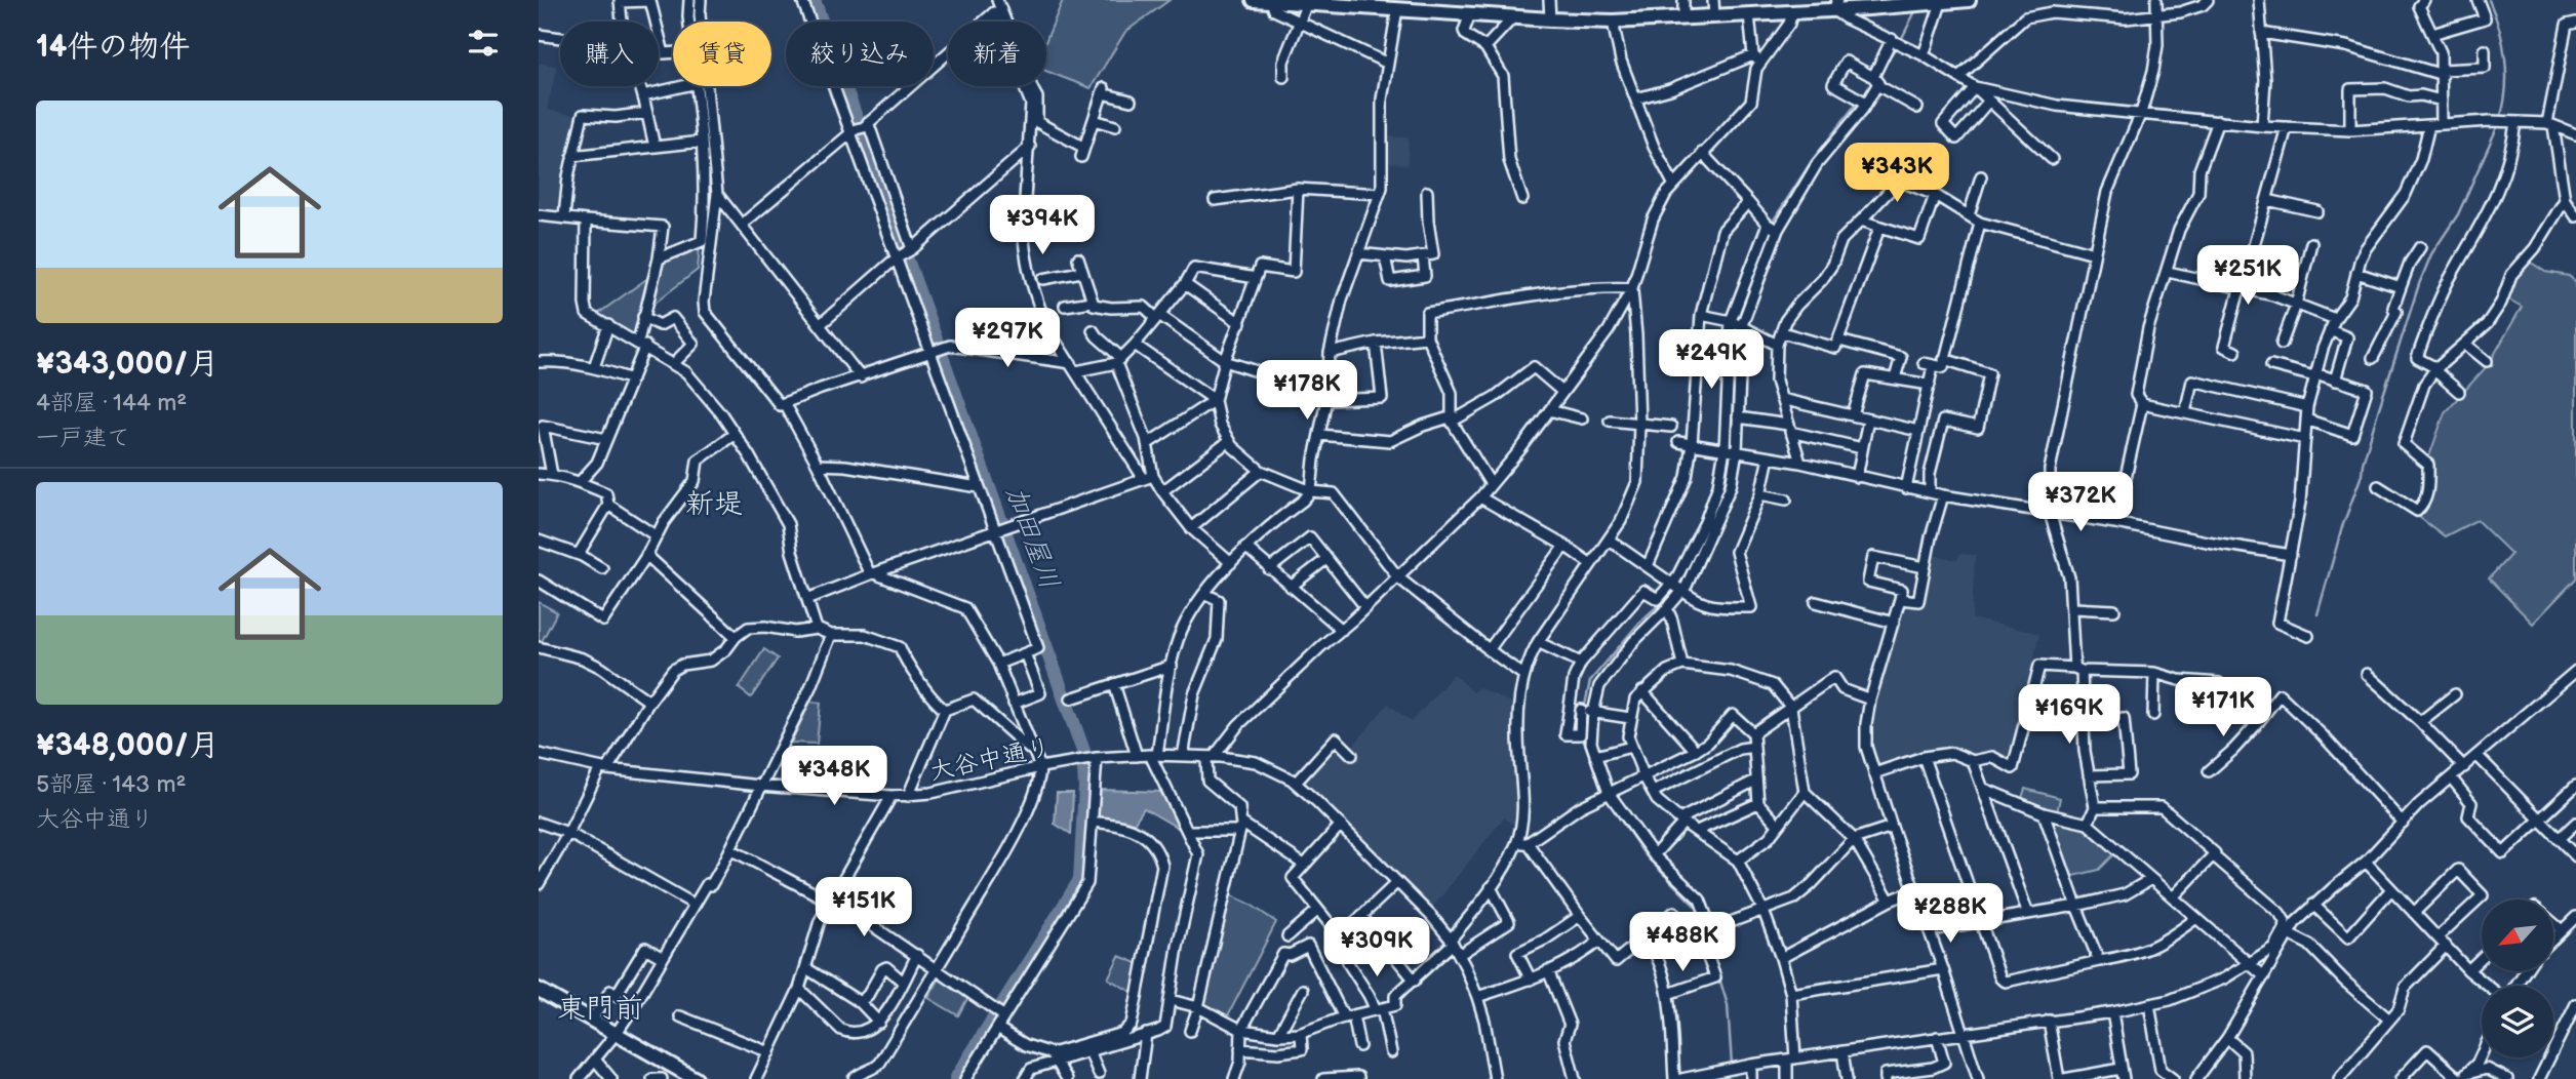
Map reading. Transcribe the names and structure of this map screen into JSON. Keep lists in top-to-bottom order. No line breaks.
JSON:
{"streets":{"street":["大谷中通り"]},"districts":["新堤","東門前"],"water":["加田屋川"],"north":"bottom left","page":{"heading":"14件の物件","chip":["購入","賃貸","絞り込み","新着"],"list":[{"name":"¥343,000/月","note":"4部屋 · 144 m² · 一戸建て"},{"name":"¥348,000/月","note":"5部屋 · 143 m² · 大谷中通り"}],"price":["¥343K","¥394K","¥251K","¥297K","¥249K","¥178K","¥372K","¥171K","¥169K","¥348K","¥151K","¥288K","¥488K","¥309K"]}}
